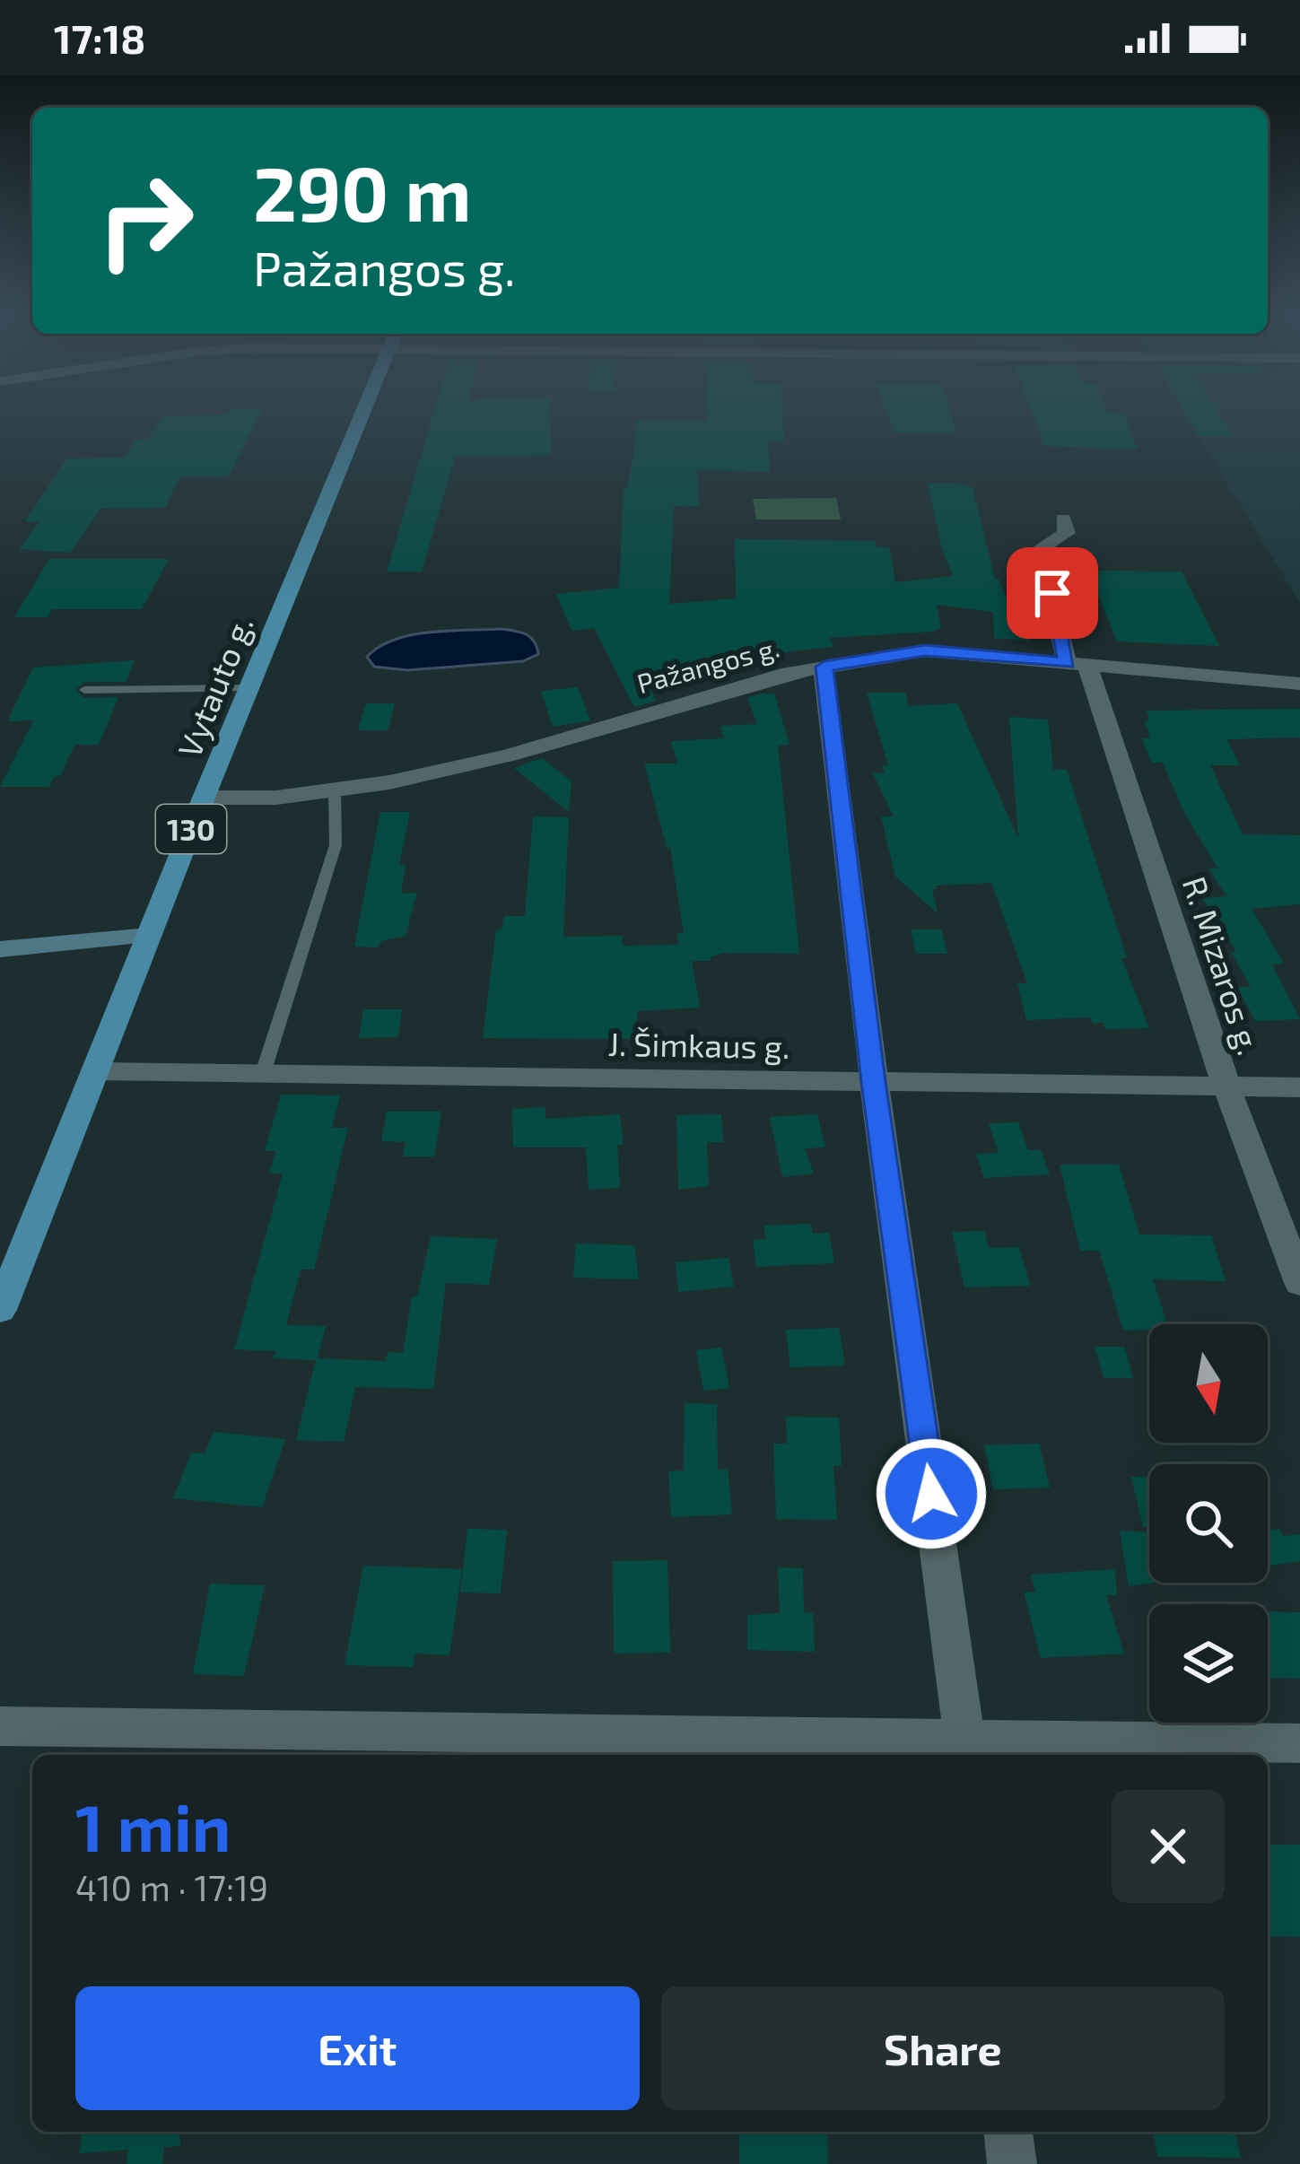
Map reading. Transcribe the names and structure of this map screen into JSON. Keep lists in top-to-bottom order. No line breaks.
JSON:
{"streets":{"main road":["Vytauto g.","130"],"street":["Pažangos g.","R. Mizaros g.","J. Šimkaus g."]},"crossings":[["Pažangos g.","Vytauto g."],["Pažangos g.","R. Mizaros g."],["Vytauto g.","J. Šimkaus g."],["R. Mizaros g.","J. Šimkaus g."]],"north":"bottom","page":{"status":"17:18","turn":["290 m","Pažangos g."],"heading":["1 min","410 m · 17:19"],"buttons":["Exit","Share"]}}
